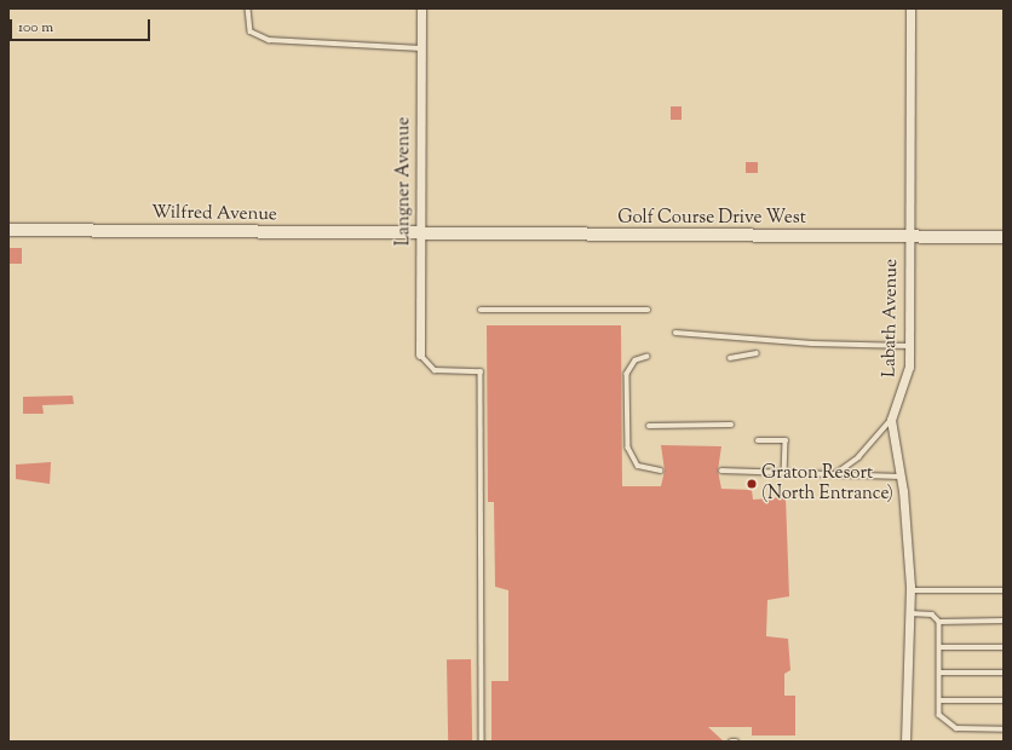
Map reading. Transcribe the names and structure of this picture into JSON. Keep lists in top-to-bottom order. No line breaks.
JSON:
{"streets":{"street":["Langner Avenue","Wilfred Avenue","Golf Course Drive West","Labath Avenue"]},"crossings":[["Langner Avenue","Wilfred Avenue"],["Langner Avenue","Golf Course Drive West"],["Wilfred Avenue","Golf Course Drive West"],["Golf Course Drive West","Labath Avenue"]],"places":["Graton Resort (North Entrance)"],"scale_bar":"100 m"}
